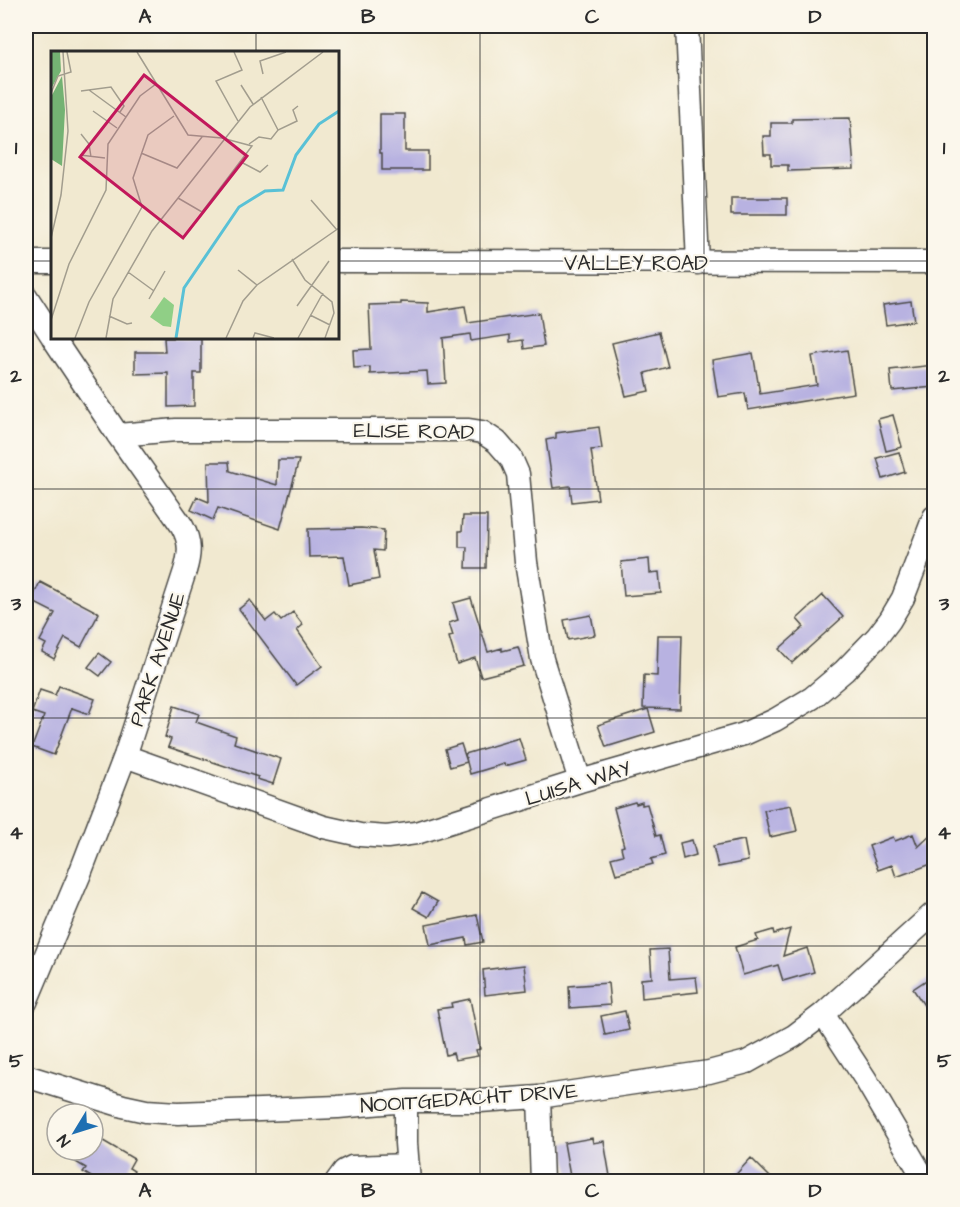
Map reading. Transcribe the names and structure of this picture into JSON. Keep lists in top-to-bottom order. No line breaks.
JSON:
{"streets":{"street":["VALLEY ROAD","ELISE ROAD","PARK AVENUE","LUISA WAY","NOOITGEDACHT DRIVE"]},"crossings":[["ELISE ROAD","PARK AVENUE"],["ELISE ROAD","LUISA WAY"],["PARK AVENUE","LUISA WAY"]],"north":"bottom left","grid":{"columns":["A","B","C","D"],"rows":["1","2","3","4","5"]}}
